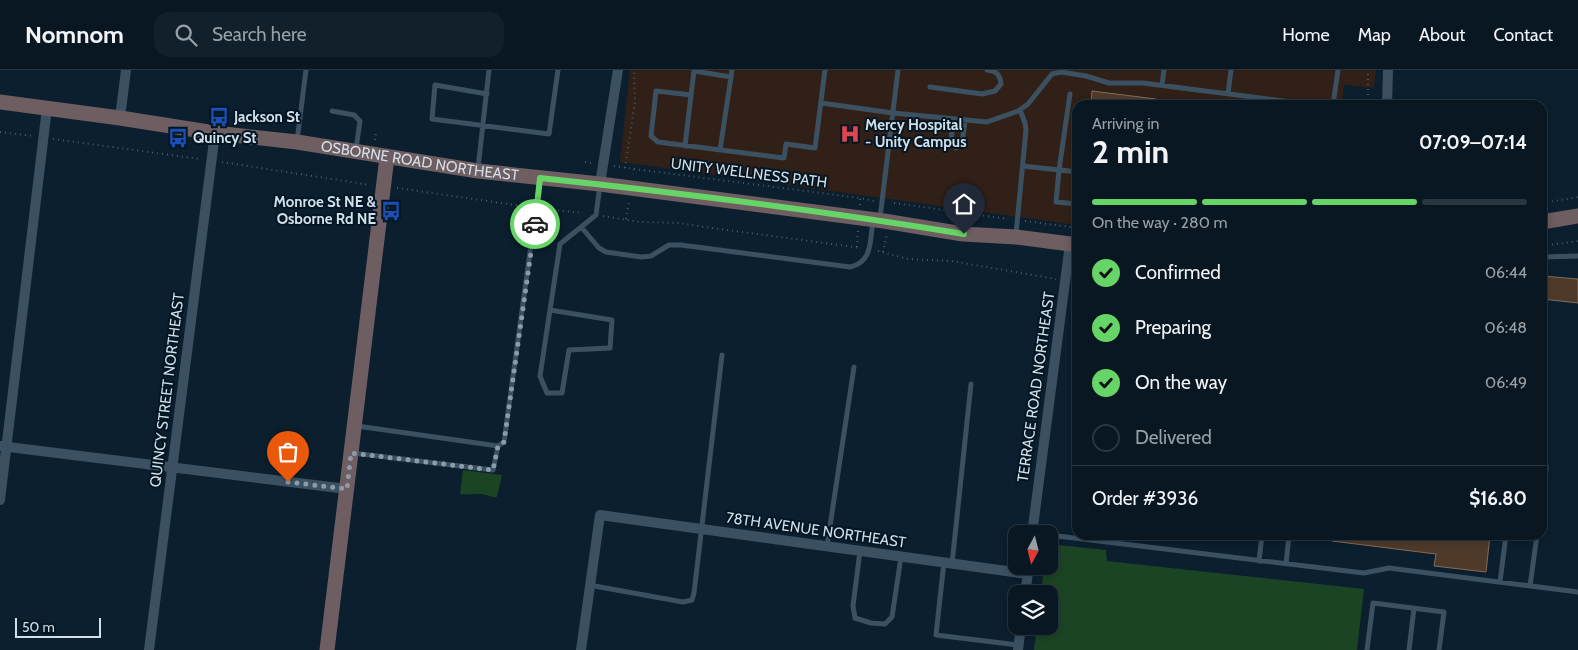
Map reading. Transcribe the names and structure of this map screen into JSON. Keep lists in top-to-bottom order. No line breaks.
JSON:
{"streets":{"street":["OSBORNE ROAD NORTHEAST","TERRACE ROAD NORTHEAST","QUINCY STREET NORTHEAST","78TH AVENUE NORTHEAST"],"path":["UNITY WELLNESS PATH"]},"crossings":[["OSBORNE ROAD NORTHEAST","QUINCY STREET NORTHEAST"]],"places":{"bus stop":["Jackson St","Quincy St","Monroe St NE & Osborne Rd NE"],"hospital":["Mercy Hospital - Unity Campus"]},"scale_bar":"50 m","north":"bottom","page":{"header":"Nomnom","search":"Search here","nav":["Home","Map","About","Contact"],"heading":["2 min","Arriving in","07:09–07:14"],"panel":["Order #3936","$16.80"],"bar":"On the way · 280 m","list":[["Confirmed","06:44"],["Preparing","06:48"],["On the way","06:49"],"Delivered"],"scale":"50 m"}}
